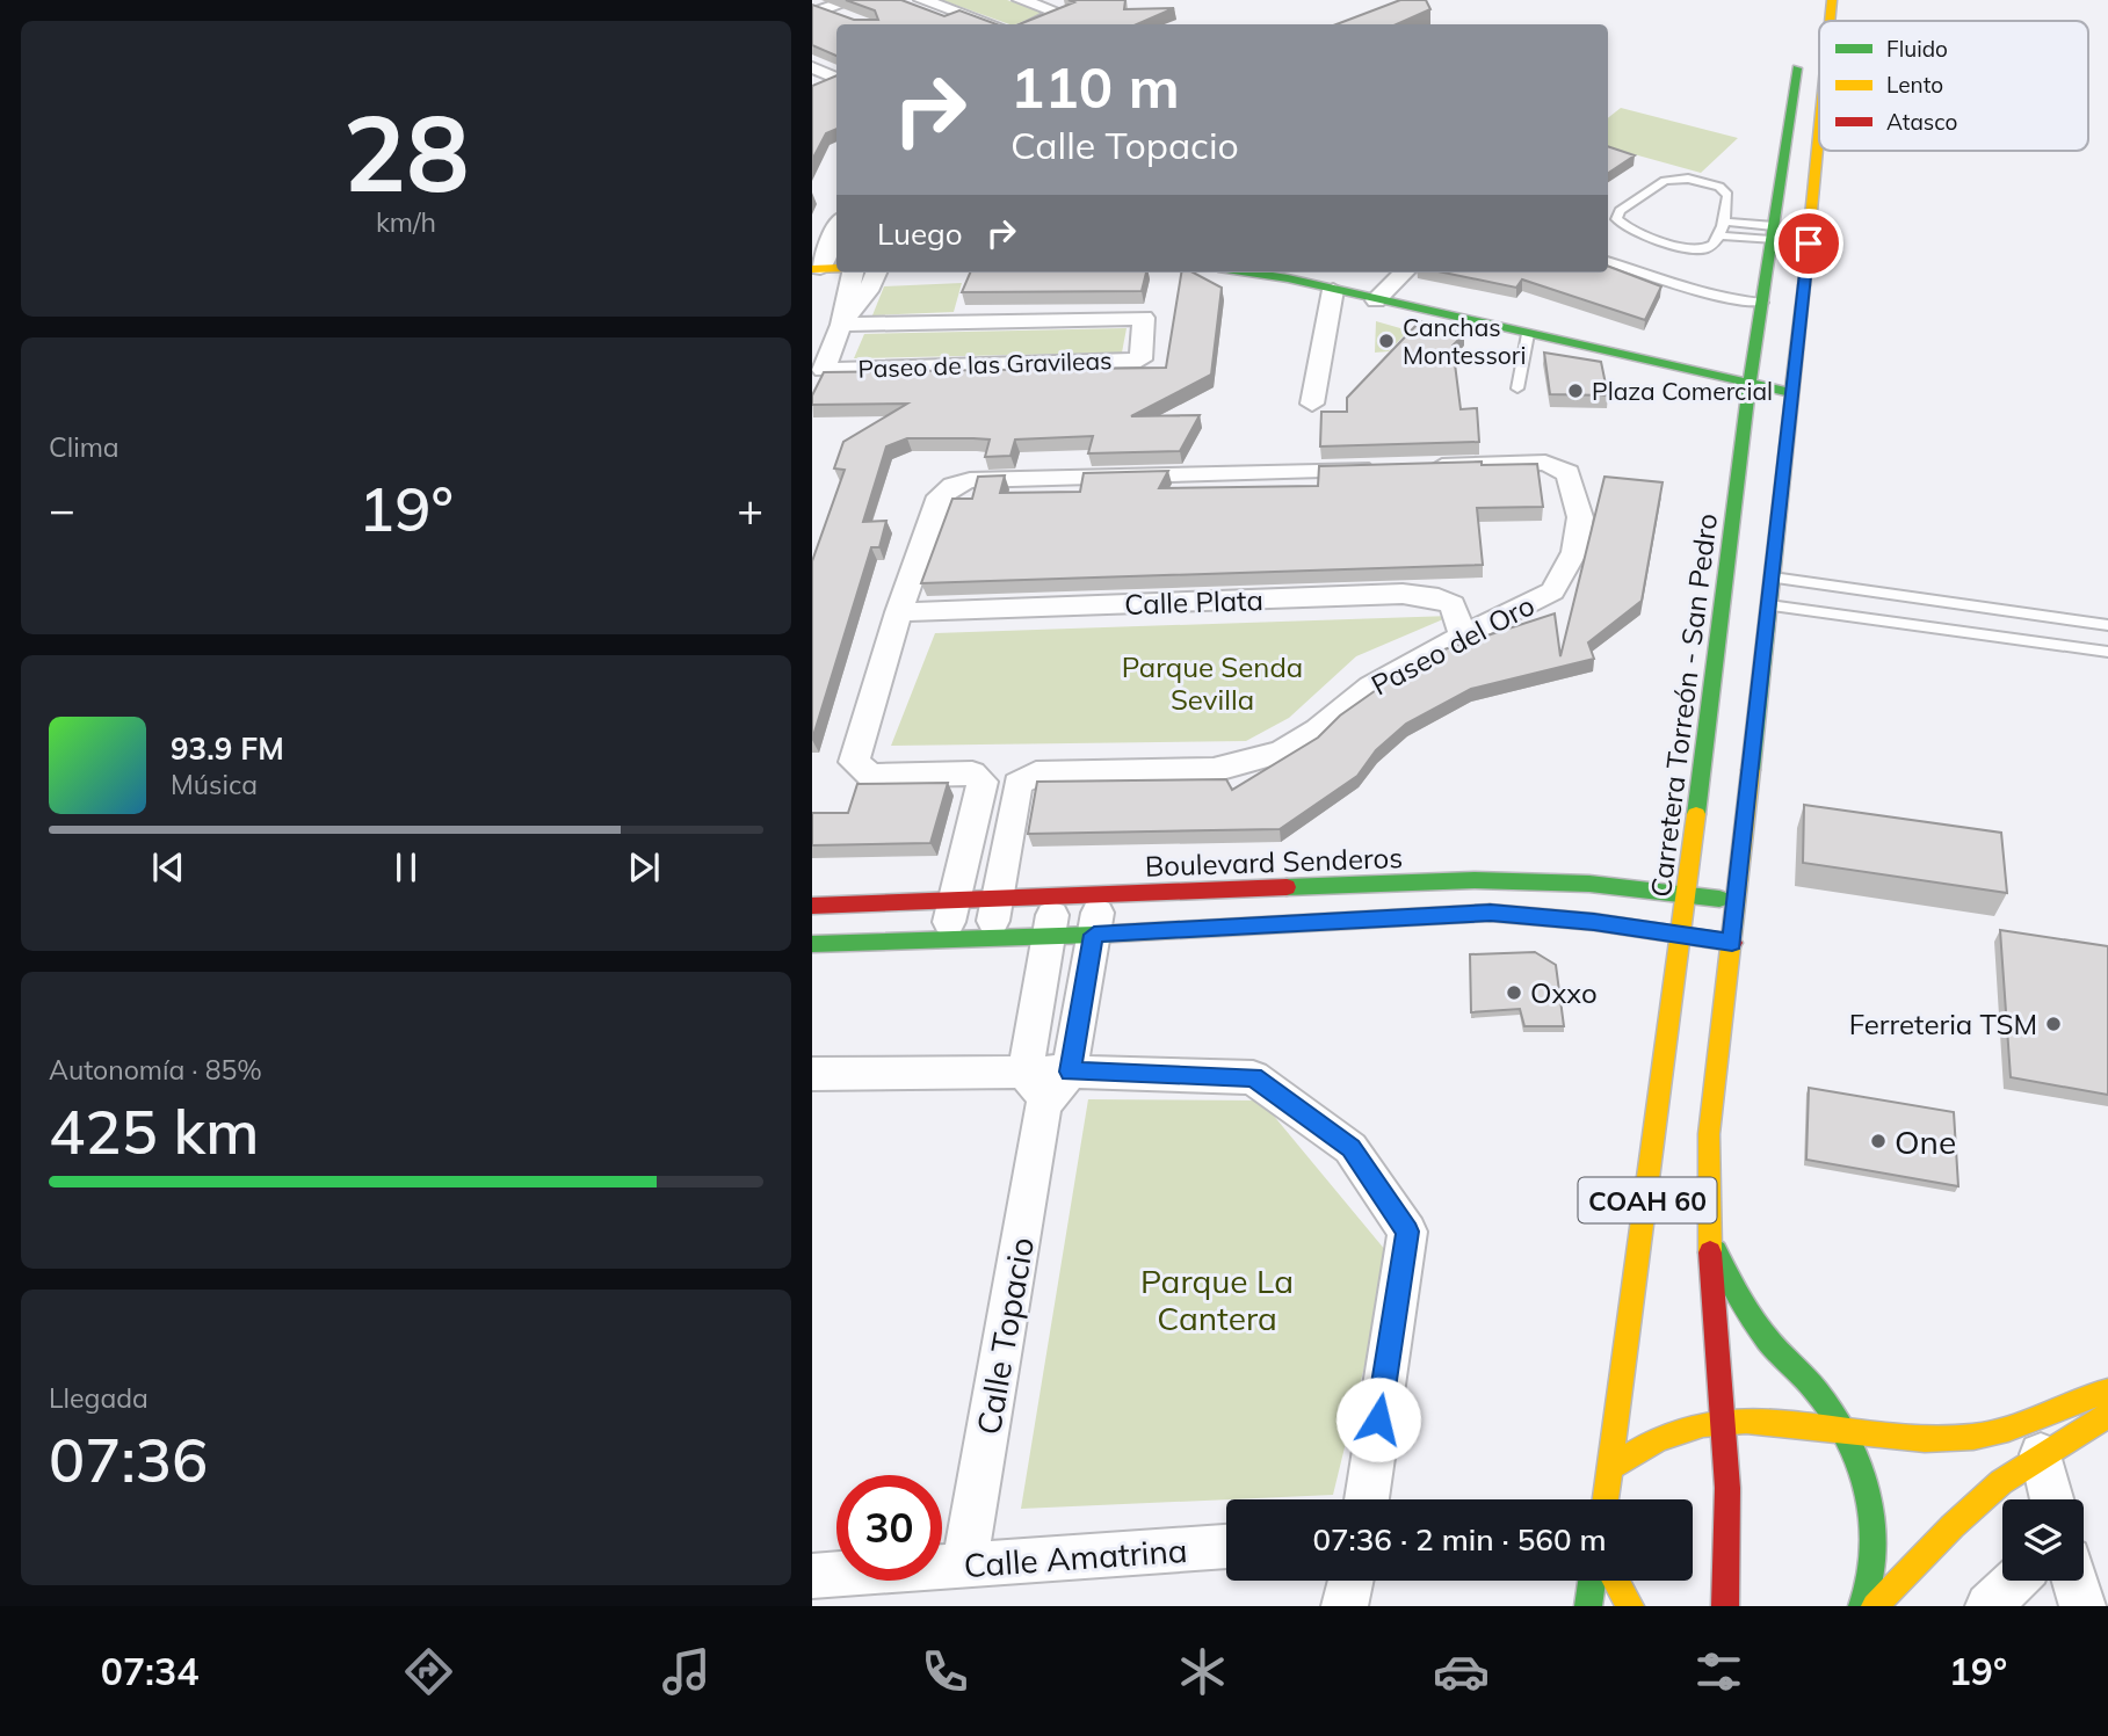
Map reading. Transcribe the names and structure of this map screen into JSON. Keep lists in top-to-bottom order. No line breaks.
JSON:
{"streets":{"main road":["Carretera Torreón - San Pedro","Boulevard Senderos","COAH 60"],"street":["Paseo de las Gravileas","Calle Plata","Paseo del Oro","Calle Topacio","Calle Amatrina"]},"crossings":[["Calle Plata","Paseo del Oro"],["Paseo del Oro","Boulevard Senderos"],["Carretera Torreón - San Pedro","Boulevard Senderos"],["Carretera Torreón - San Pedro","COAH 60"],["Boulevard Senderos","COAH 60"],["Boulevard Senderos","Calle Topacio"],["Calle Topacio","Calle Amatrina"]],"parks":["Parque Senda Sevilla","Parque La Cantera"],"places":["Canchas Montessori","Plaza Comercial","Oxxo","Ferreteria TSM","One"],"legend":["Fluido","Lento","Atasco"],"page":{"tile":[["28","km/h"],"Clima",["Autonomía · 85%","425 km"],["Llegada","07:36"]],"turn":["110 m","Calle Topacio"],"then":"Luego","heat":["−","19°","+"],"song":["93.9 FM","Música"],"limit":"30","trip":"07:36 · 2 min · 560 m","tabs":["07:34","19°"]}}
